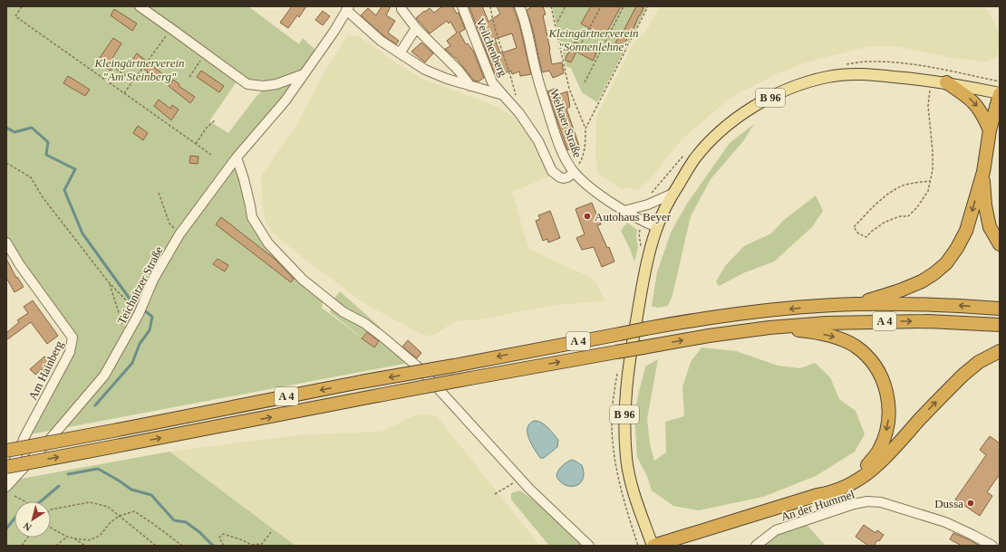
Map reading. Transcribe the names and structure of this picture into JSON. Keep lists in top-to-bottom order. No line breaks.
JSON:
{"streets":{"highway":["A 4"],"main road":["B 96"],"street":["Veilchenberg","Welkaer Straße","Teichnitzer Straße","Am Hainberg","An der Hummel"]},"crossings":[["Veilchenberg","Teichnitzer Straße"],["B 96","Welkaer Straße"]],"parks":["Kleingärtnerverein \"Sonnenlehne\"","Kleingärtnerverein \"Am Steinberg\""],"places":["Autohaus Beyer","Dussa"],"north":"bottom left"}
